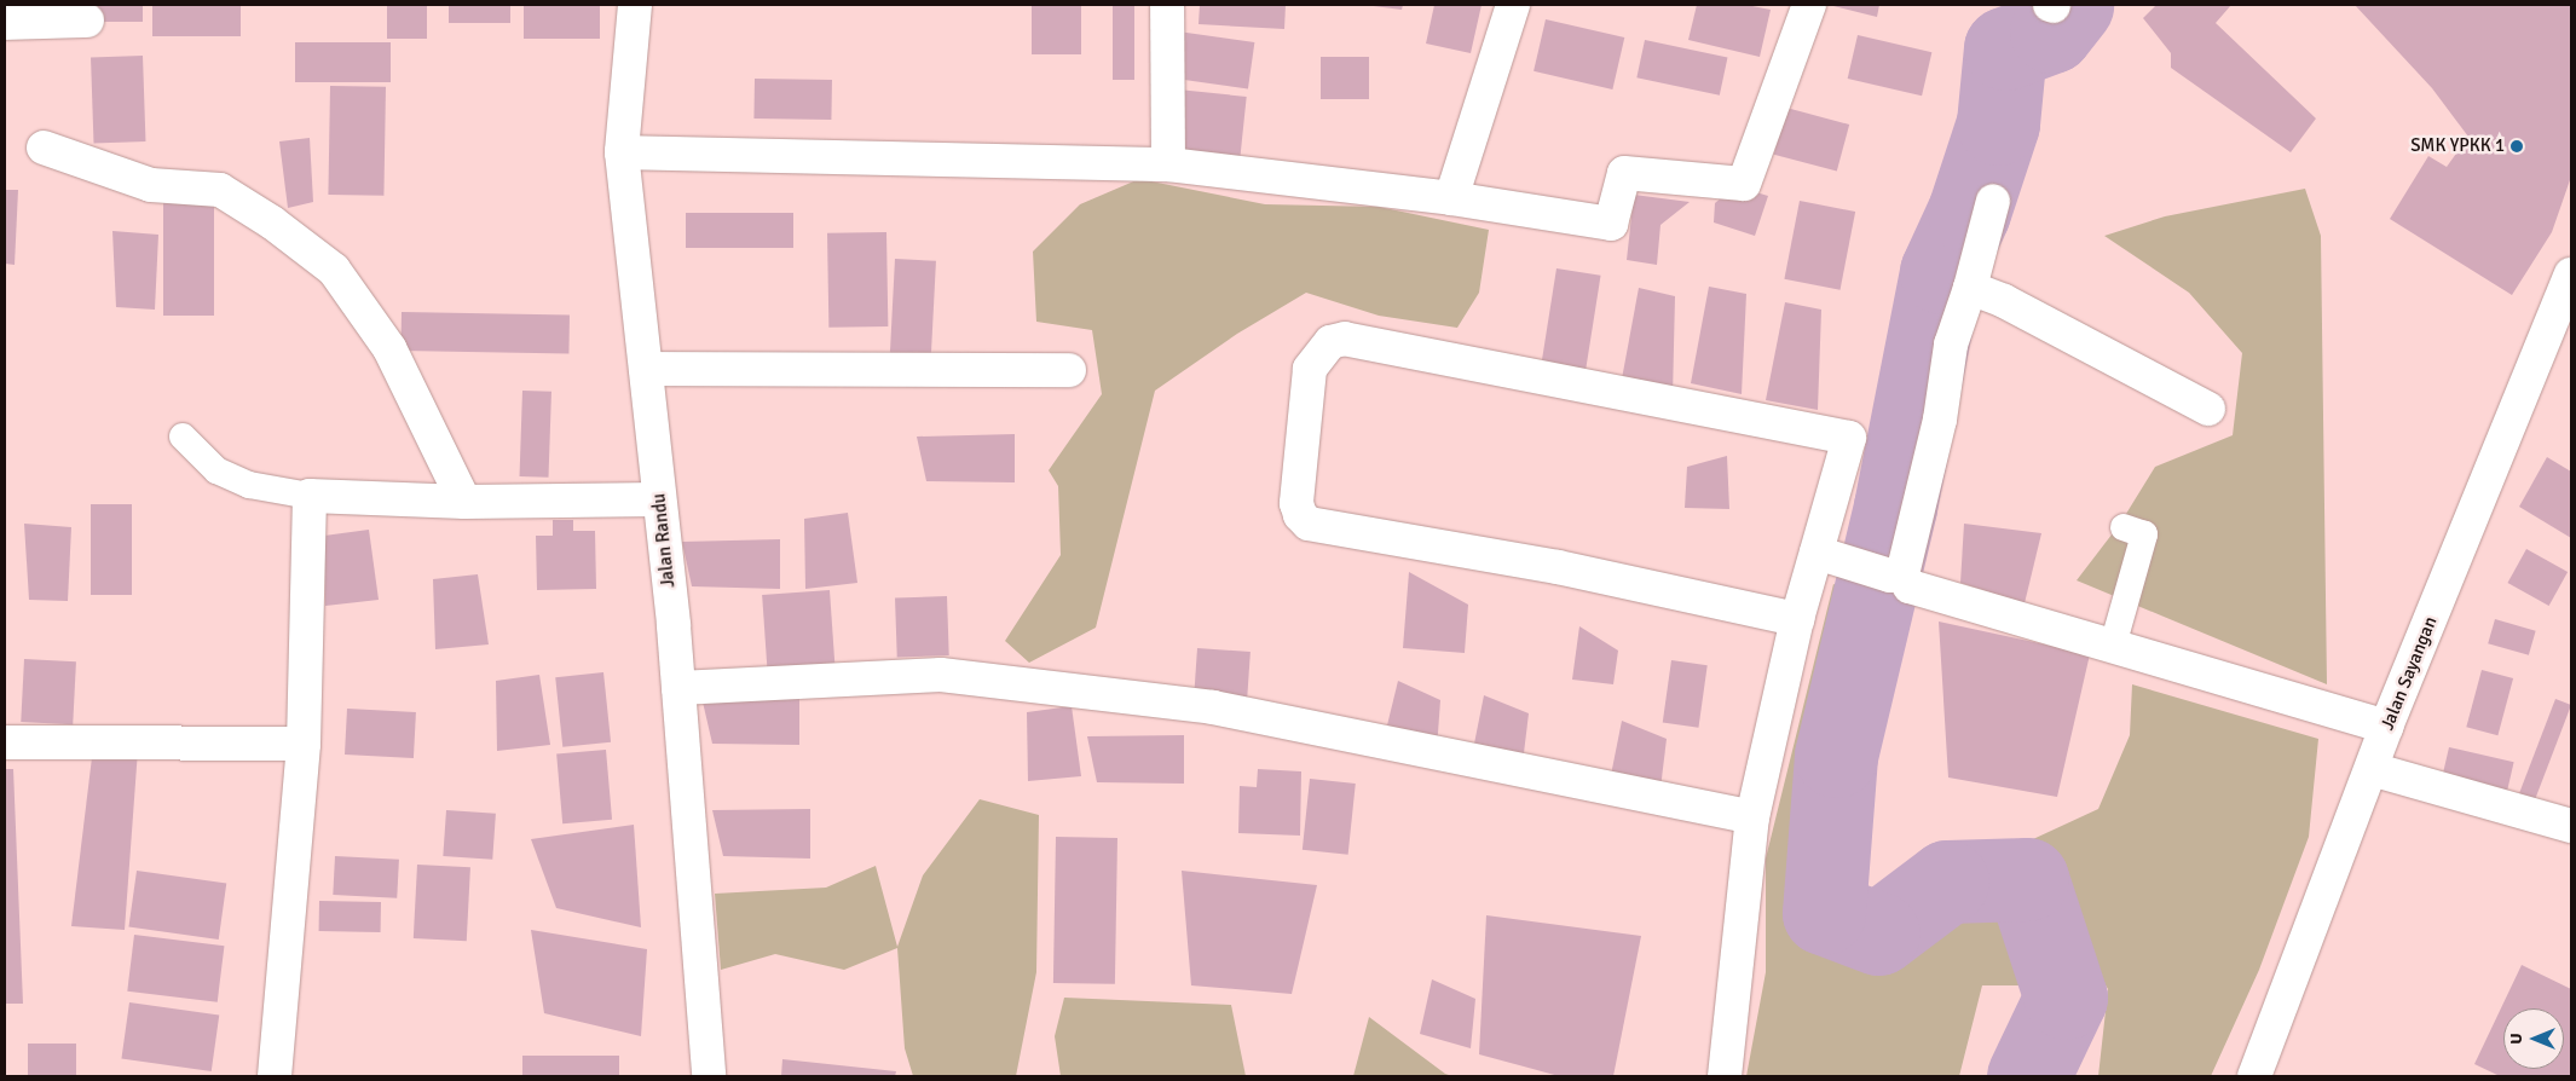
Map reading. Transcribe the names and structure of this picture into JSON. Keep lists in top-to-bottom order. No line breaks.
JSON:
{"streets":{"street":["Jalan Randu","Jalan Sayangan"]},"places":["SMK YPKK 1"],"north":"left"}
